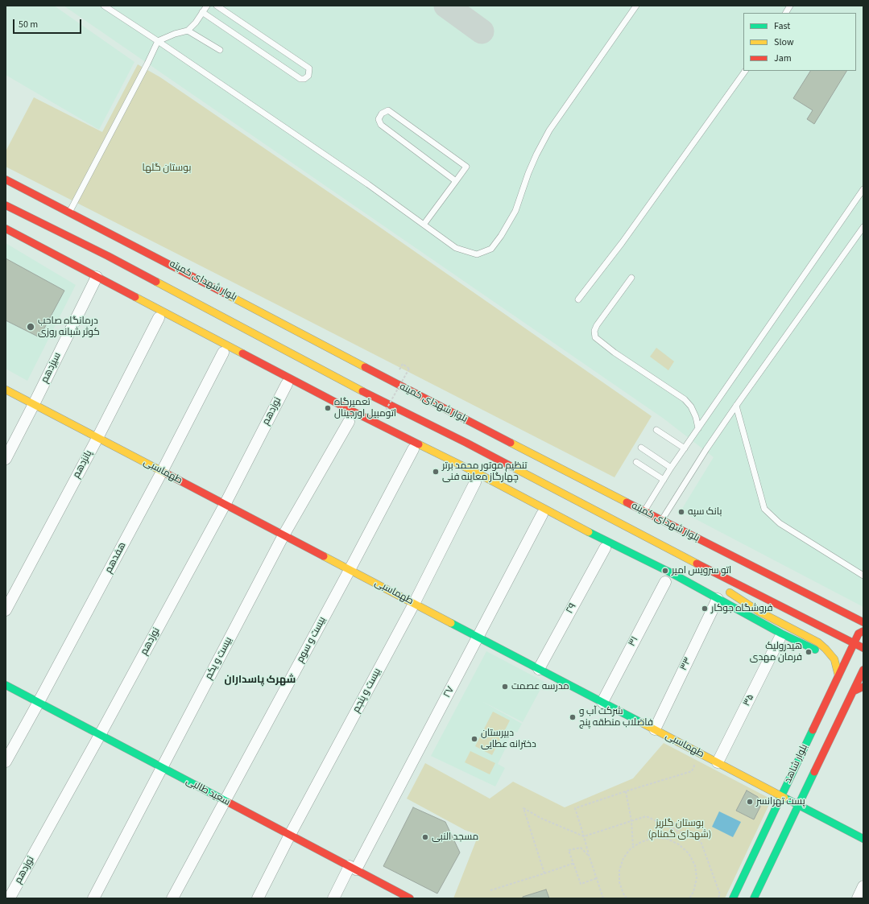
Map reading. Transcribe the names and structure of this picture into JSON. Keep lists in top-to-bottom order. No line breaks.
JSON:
{"streets":{"main road":["بلوار شهدای کمیته","طهماسبی","بلوار شاهد","سعید طالبی"],"street":["سیزدهم","نوزدهم","پانزدهم","هفدهم","۲۹","بیست و سوم","۳۱","بیست و یکم","۳۳","بیست و پنجم","۲۷","۳۵"]},"crossings":[["سیزدهم","طهماسبی"],["نوزدهم","طهماسبی"],["نوزدهم","سعید طالبی"],["پانزدهم","طهماسبی"],["طهماسبی","هفدهم"],["طهماسبی","۲۹"],["طهماسبی","بیست و سوم"],["طهماسبی","۳۱"],["طهماسبی","بیست و یکم"],["طهماسبی","۳۳"],["طهماسبی","بیست و پنجم"],["طهماسبی","۲۷"],["طهماسبی","۳۵"],["طهماسبی","بلوار شاهد"],["هفدهم","سعید طالبی"],["بیست و سوم","سعید طالبی"],["بیست و یکم","سعید طالبی"],["بیست و پنجم","سعید طالبی"],["۲۷","سعید طالبی"]],"districts":["شهرک پاسداران"],"parks":["بوستان گلها","بوستان گلریز (شهدای گمنام)"],"places":["درمانگاه صاحب کوثر شبانه روزی","تعمیرگاه اتومبیل اورجینال","تنظیم موتور محمد برتر چهارگاز معاینه فنی","بانک سپه","اتو سرویس امیر","فروشگاه جوکار","هیدرولیک فرمان مهدی","مدرسه عصمت","شرکت آب و فاضلاب منطقه پنج","دبیرستان دخترانه عطایی","پست تهرانسر","مسجد النبی"],"legend":["Fast","Slow","Jam"],"scale_bar":"50 m"}
